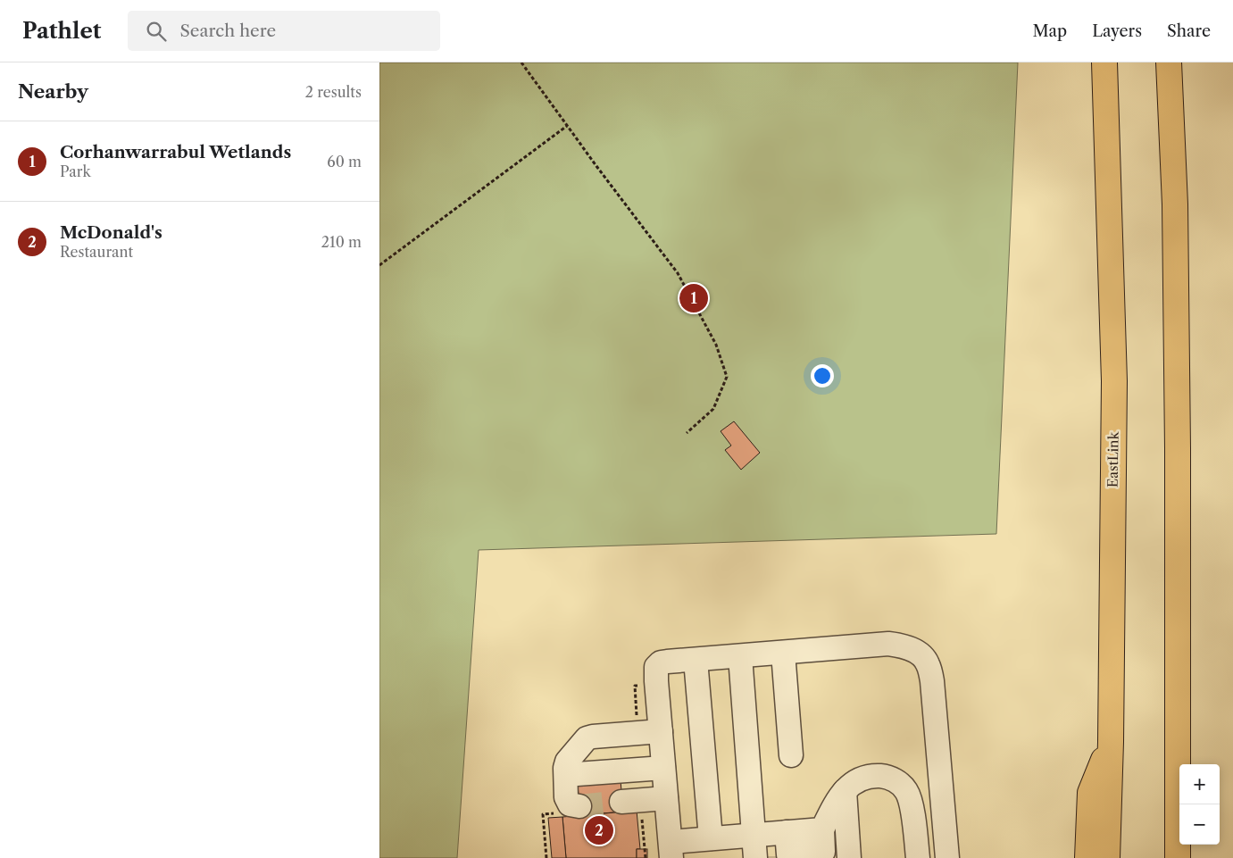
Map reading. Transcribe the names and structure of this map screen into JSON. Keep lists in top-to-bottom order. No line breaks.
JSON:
{"streets":{"highway":["EastLink"]},"page":{"header":"Pathlet","search":"Search here","nav":["Map","Layers","Share"],"heading":["Nearby","2 results"],"list":[{"mark":"1","name":"Corhanwarrabul Wetlands","note":"Park","value":"60 m"},{"mark":"2","name":"McDonald's","note":"Restaurant","value":"210 m"}],"pins":["1","2"],"map_buttons":["+","−"]}}
